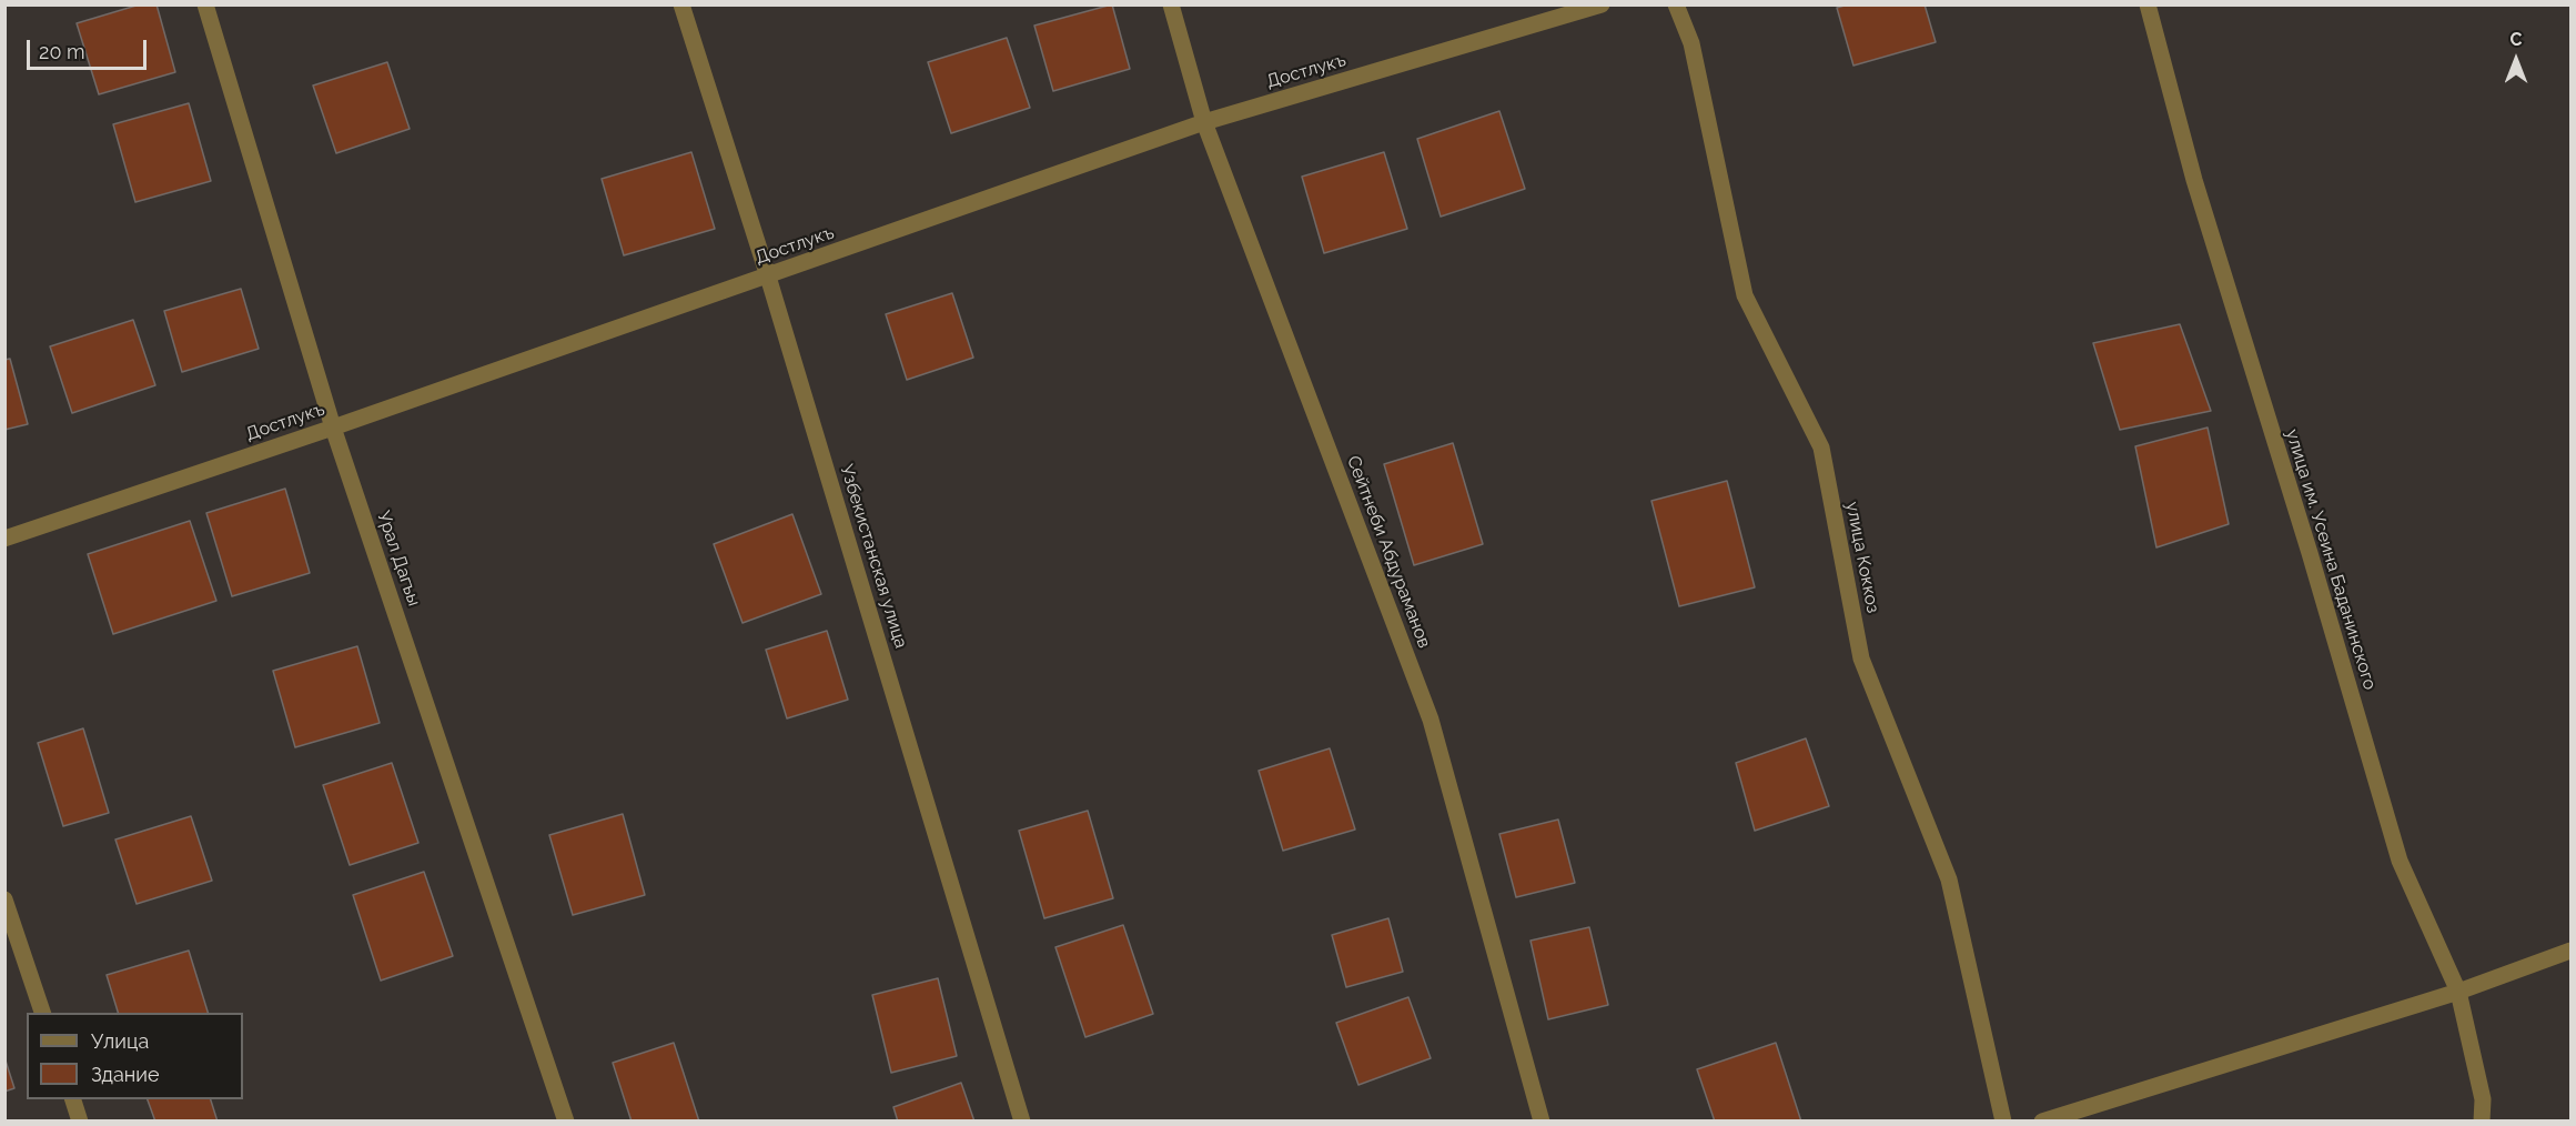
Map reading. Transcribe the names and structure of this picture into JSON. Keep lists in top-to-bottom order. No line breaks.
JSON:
{"streets":{"street":["Достлукъ","Сейтнеби Абдураманов","Узбекистанская улица","улица Коккоз","Урал Дагъы","улица им. Усеина Баданинского"]},"crossings":[["Достлукъ","Сейтнеби Абдураманов"],["Достлукъ","Узбекистанская улица"],["Достлукъ","Урал Дагъы"]],"legend":["Улица","Здание"],"scale_bar":"20 m","north":"top"}
